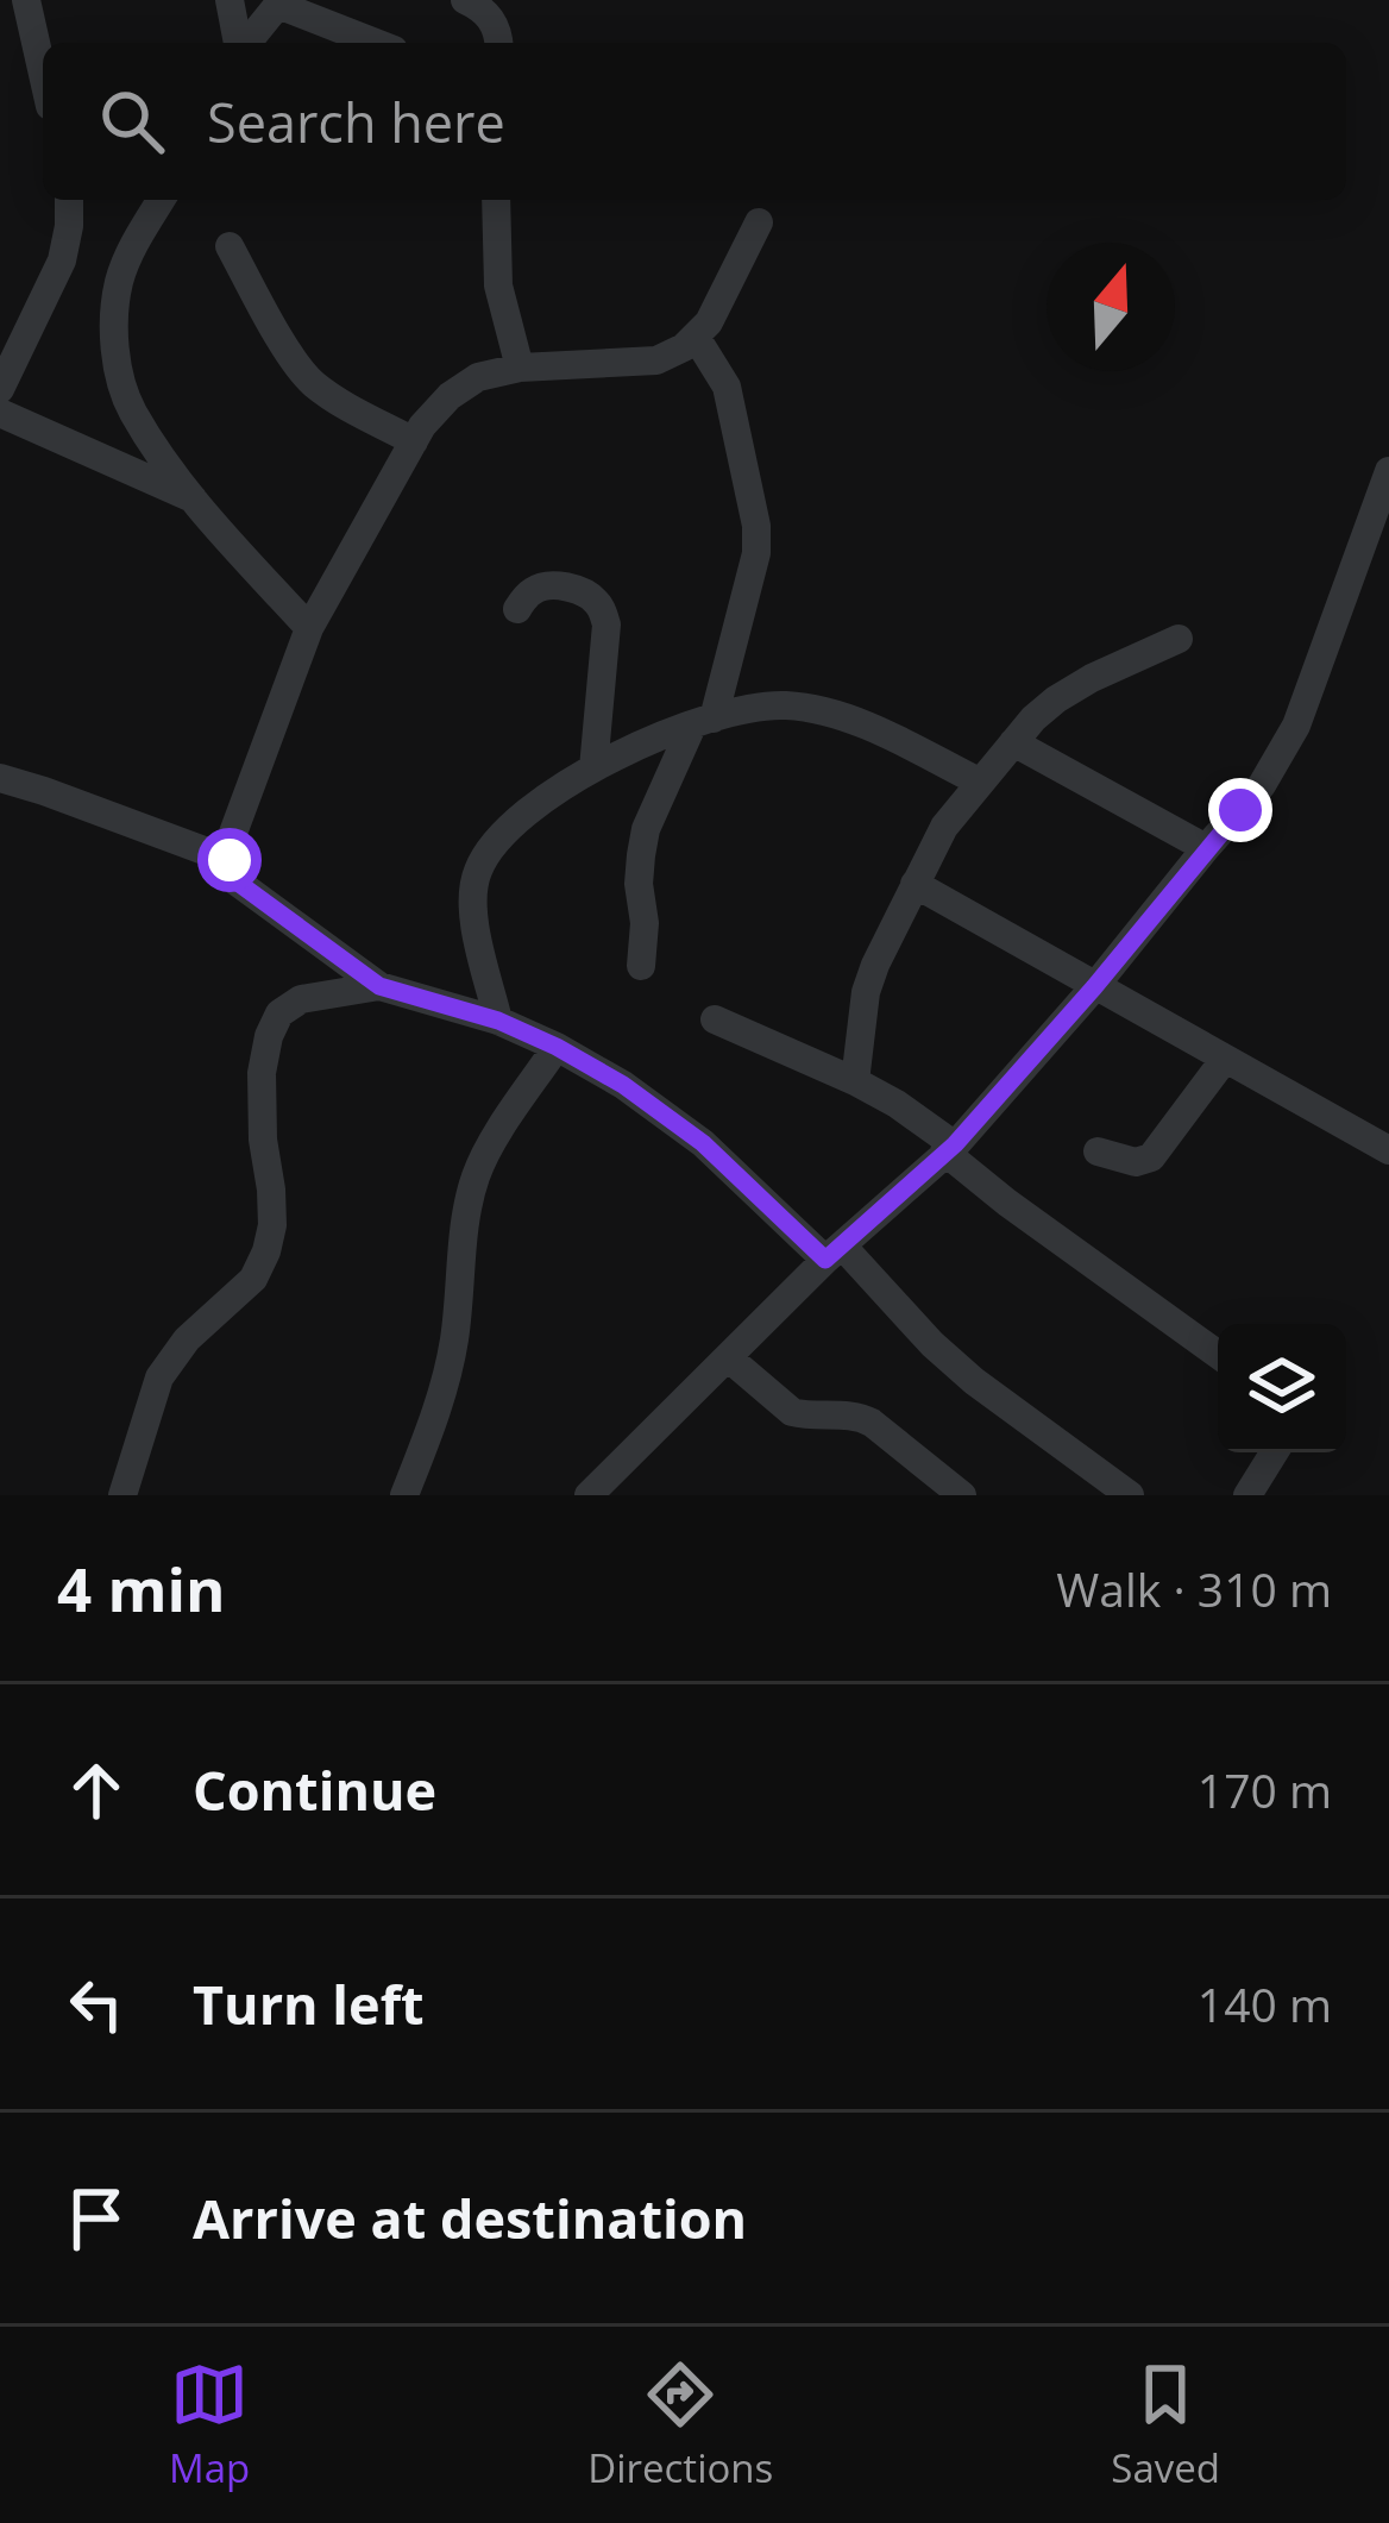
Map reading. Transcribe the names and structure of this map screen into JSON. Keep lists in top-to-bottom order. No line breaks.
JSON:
{"north":"top","page":{"search":"Search here","heading":["4 min","Walk · 310 m"],"list":[["Continue","170 m"],["Turn left","140 m"],"Arrive at destination"],"nav":["Map","Directions","Saved"]}}
